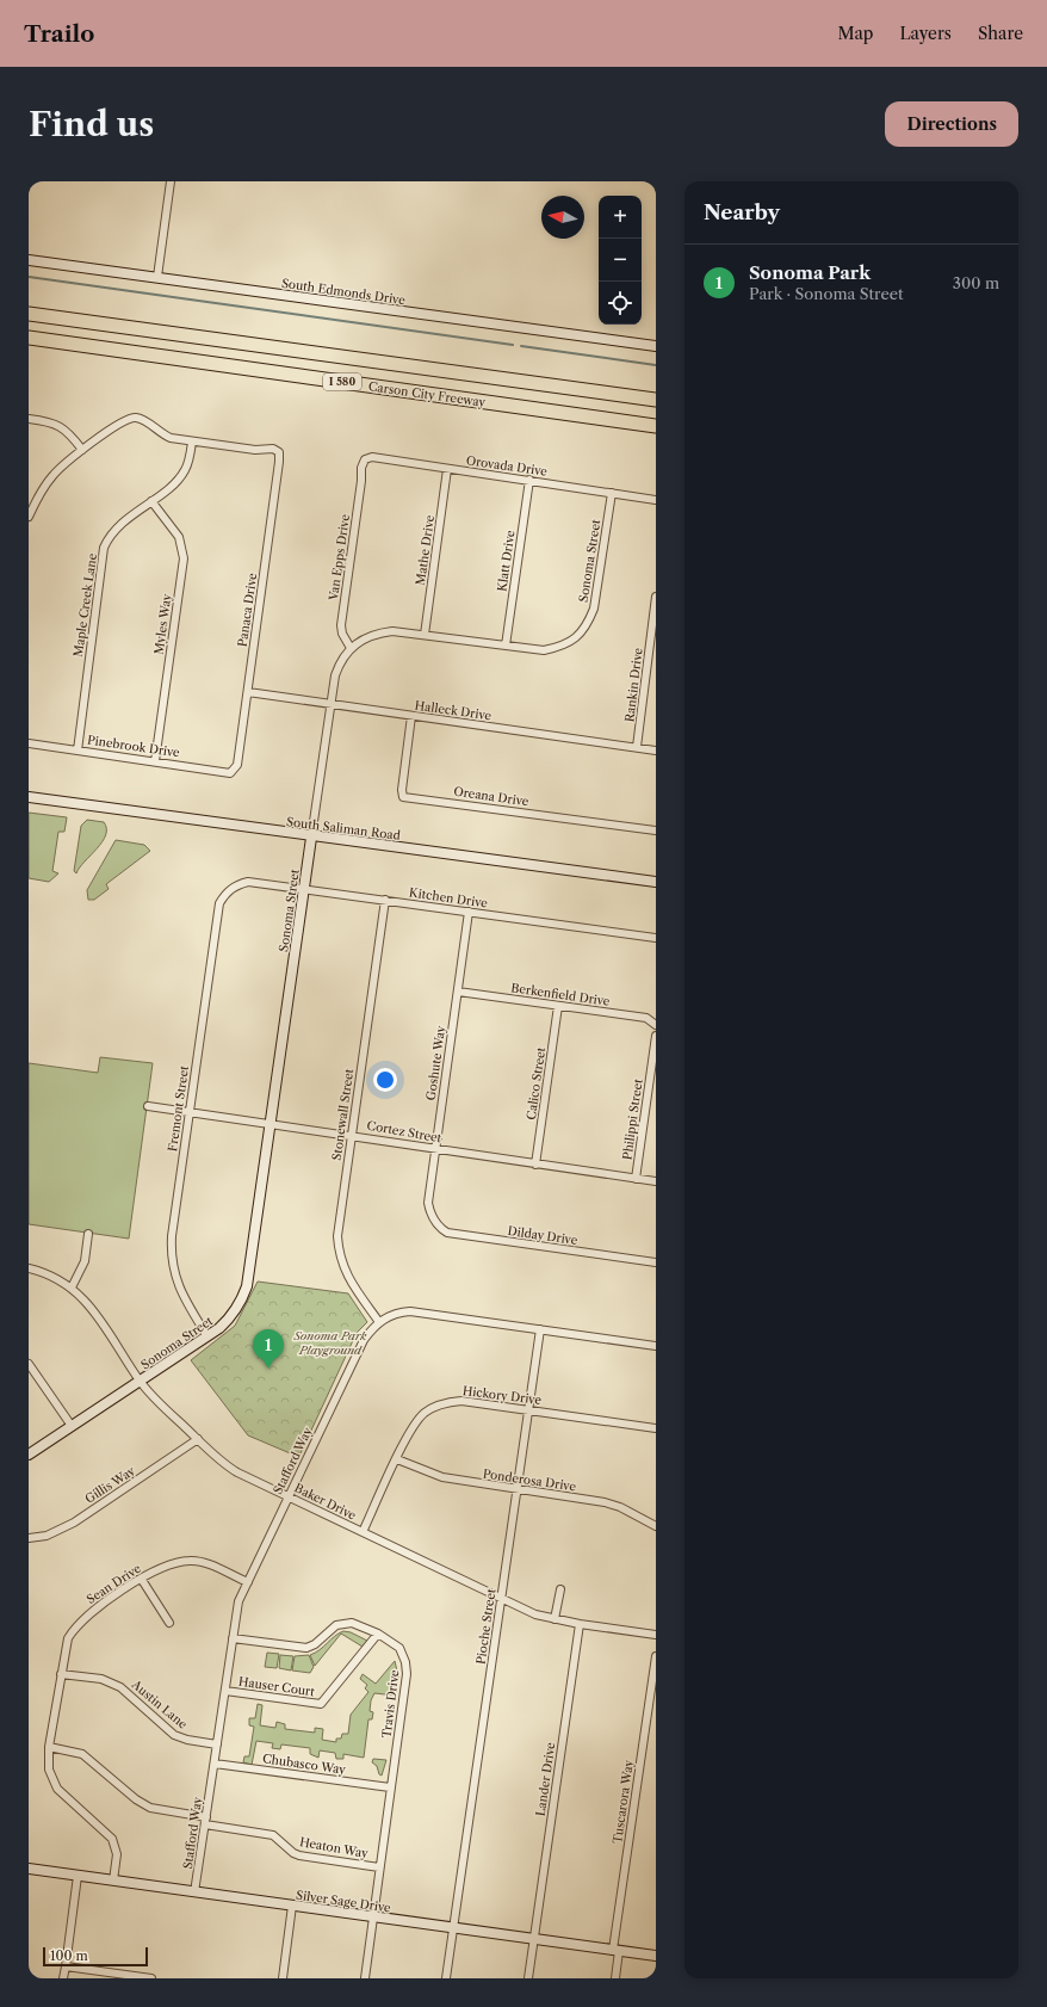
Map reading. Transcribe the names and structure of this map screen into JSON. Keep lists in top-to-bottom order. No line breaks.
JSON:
{"streets":{"highway":["I 580","Carson City Freeway"],"street":["South Edmonds Drive","Orovada Drive","Mathe Drive","Van Epps Drive","Klatt Drive","Sonoma Street","Maple Creek Lane","Panaca Drive","Myles Way","Rankin Drive","Halleck Drive","Pinebrook Drive","Oreana Drive","South Saliman Road","Kitchen Drive","Berkenfield Drive","Goshute Way","Calico Street","Fremont Street","Stonewall Street","Philippi Street","Cortez Street","Dilday Drive","Hickory Drive","Stafford Way","Ponderosa Drive","Gillis Way","Baker Drive","Sean Drive","Pioche Street","Hauser Court","Austin Lane","Travis Drive","Chubasco Way","Lander Drive","Tuscarora Way","Heaton Way","Silver Sage Drive"]},"crossings":[["Orovada Drive","Mathe Drive"],["Orovada Drive","Van Epps Drive"],["Orovada Drive","Klatt Drive"],["Orovada Drive","Sonoma Street"],["Mathe Drive","Sonoma Street"],["Van Epps Drive","Sonoma Street"],["Klatt Drive","Sonoma Street"],["Sonoma Street","Halleck Drive"],["Sonoma Street","South Saliman Road"],["Sonoma Street","Kitchen Drive"],["Sonoma Street","Fremont Street"],["Sonoma Street","Cortez Street"],["Sonoma Street","Baker Drive"],["Maple Creek Lane","Panaca Drive"],["Maple Creek Lane","Myles Way"],["Maple Creek Lane","Pinebrook Drive"],["Panaca Drive","Halleck Drive"],["Panaca Drive","Pinebrook Drive"],["Myles Way","Pinebrook Drive"],["Rankin Drive","Halleck Drive"],["Halleck Drive","Oreana Drive"],["Kitchen Drive","Goshute Way"],["Kitchen Drive","Fremont Street"],["Kitchen Drive","Stonewall Street"],["Berkenfield Drive","Goshute Way"],["Berkenfield Drive","Calico Street"],["Goshute Way","Cortez Street"],["Goshute Way","Dilday Drive"],["Calico Street","Cortez Street"],["Fremont Street","Cortez Street"],["Stonewall Street","Cortez Street"],["Stonewall Street","Stafford Way"],["Philippi Street","Cortez Street"],["Hickory Drive","Ponderosa Drive"],["Hickory Drive","Baker Drive"],["Hickory Drive","Pioche Street"],["Stafford Way","Baker Drive"],["Stafford Way","Sean Drive"],["Stafford Way","Pioche Street"],["Stafford Way","Hauser Court"],["Stafford Way","Austin Lane"],["Stafford Way","Travis Drive"],["Stafford Way","Chubasco Way"],["Stafford Way","Heaton Way"],["Stafford Way","Silver Sage Drive"],["Ponderosa Drive","Pioche Street"],["Gillis Way","Baker Drive"],["Baker Drive","Pioche Street"],["Baker Drive","Lander Drive"],["Sean Drive","Austin Lane"],["Sean Drive","Heaton Way"],["Sean Drive","Silver Sage Drive"],["Pioche Street","Silver Sage Drive"],["Hauser Court","Travis Drive"],["Travis Drive","Chubasco Way"],["Travis Drive","Heaton Way"],["Travis Drive","Silver Sage Drive"],["Lander Drive","Silver Sage Drive"],["Tuscarora Way","Silver Sage Drive"]],"parks":["Sonoma Park Playground"],"scale_bar":"100 m","north":"left","page":{"header":"Trailo","nav":["Map","Layers","Share"],"buttons":"Directions","title":"Find us","heading":"Nearby","map_buttons":["+","−"],"list":[{"mark":"1","name":"Sonoma Park","note":"Park · Sonoma Street","value":"300 m"}],"pins":"1","scale":"100 m"}}
